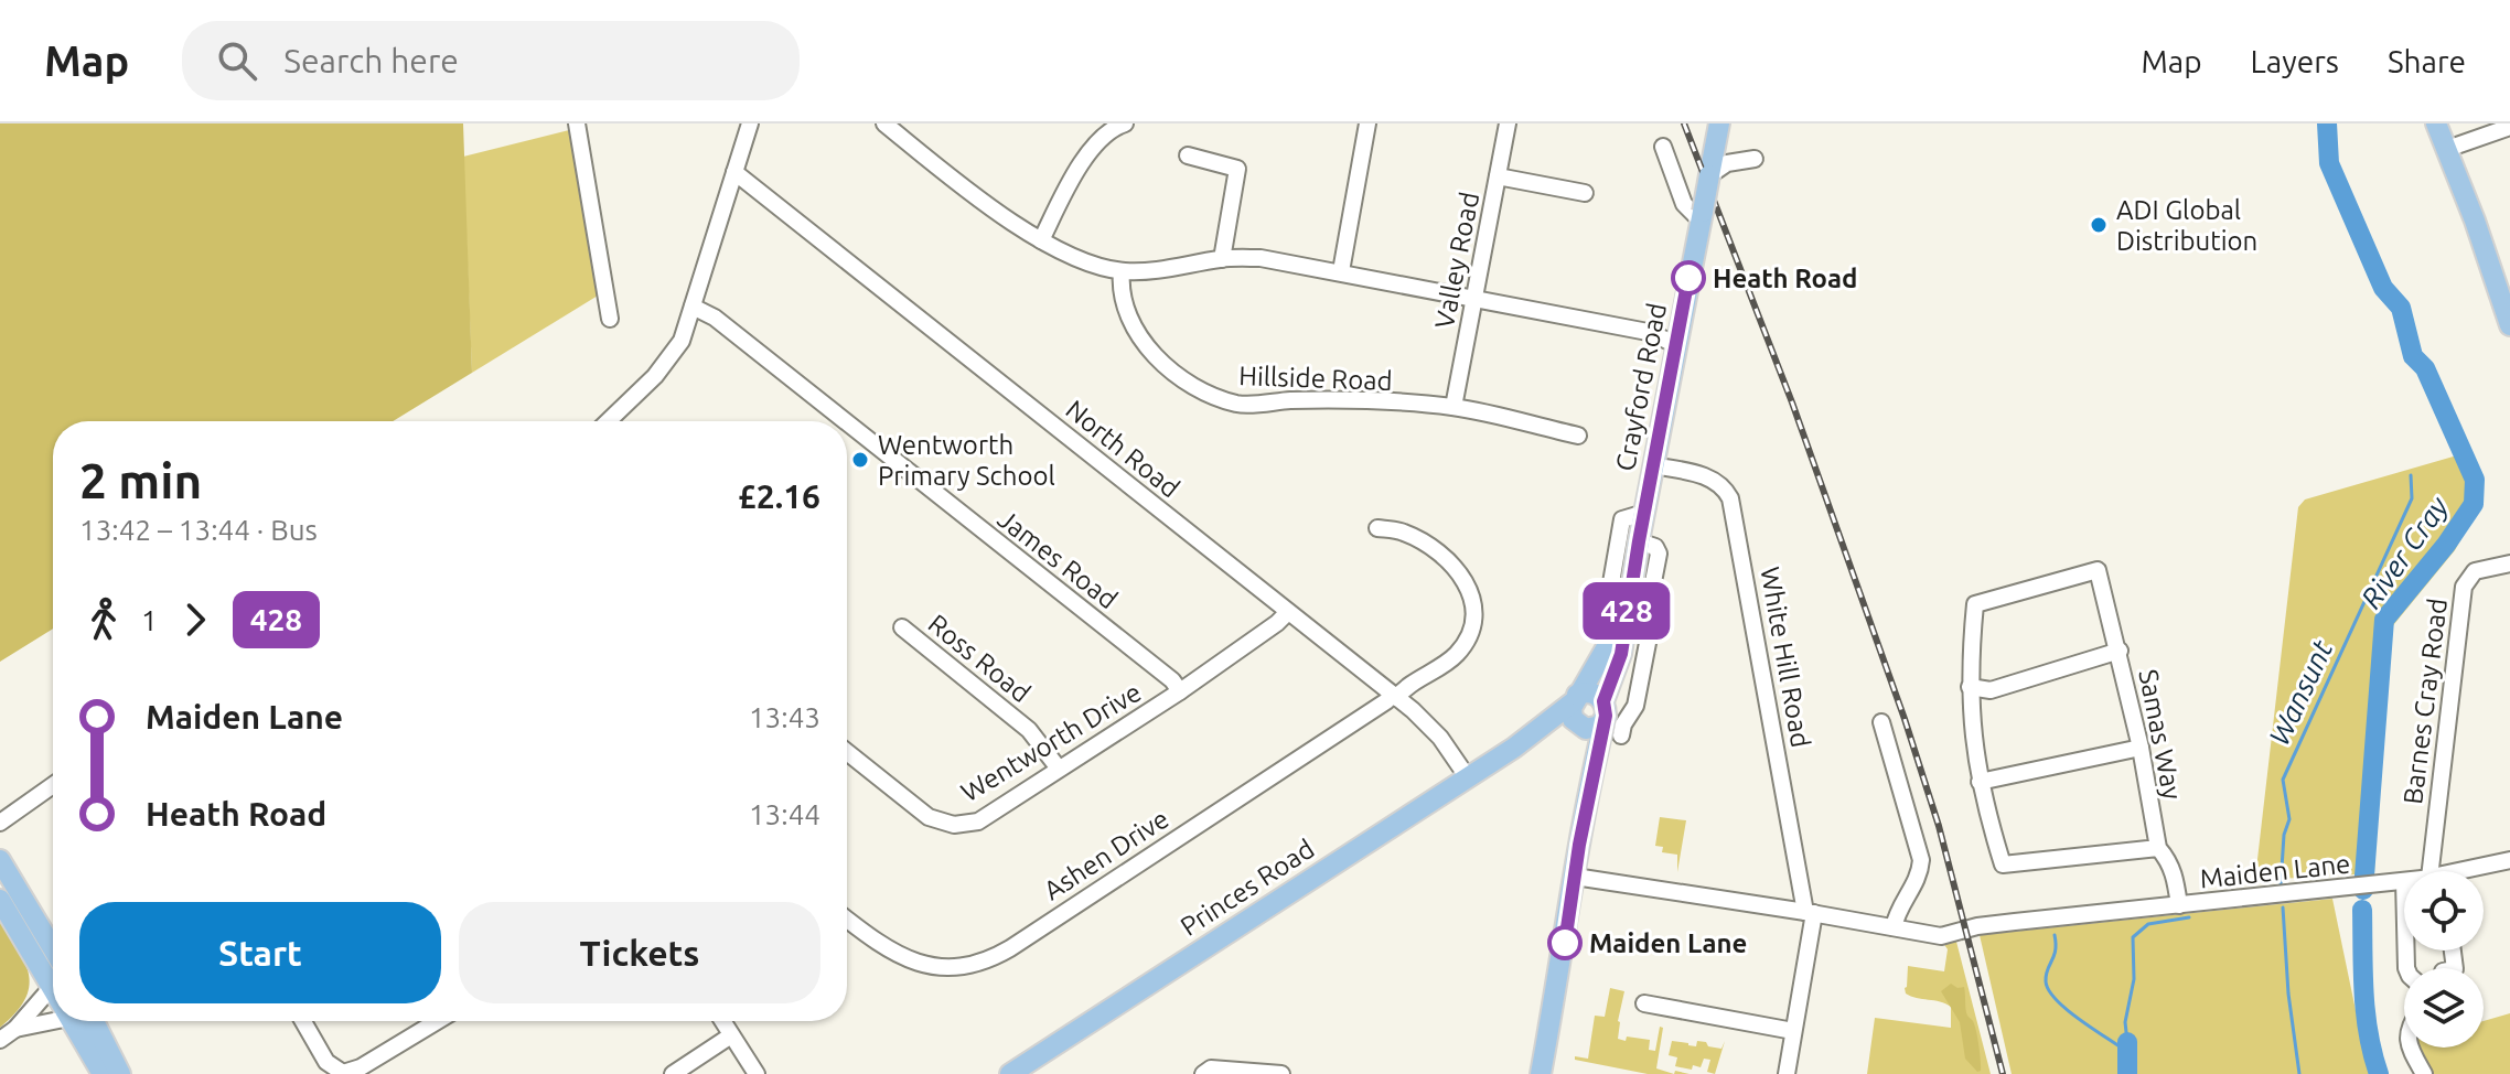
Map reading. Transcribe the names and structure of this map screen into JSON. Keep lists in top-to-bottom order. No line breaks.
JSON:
{"streets":{"main road":["Crayford Road","Princes Road"],"street":["Valley Road","Hillside Road","North Road","James Road","White Hill Road","Ross Road","Barnes Cray Road","Samas Way","Wentworth Drive","Ashen Drive","Maiden Lane"]},"crossings":[["Valley Road","Hillside Road"],["Crayford Road","White Hill Road"],["Crayford Road","Maiden Lane"],["Crayford Road","Princes Road"],["North Road","Wentworth Drive"],["North Road","Ashen Drive"],["North Road","Princes Road"],["James Road","Wentworth Drive"],["White Hill Road","Maiden Lane"],["Ross Road","Wentworth Drive"],["Samas Way","Maiden Lane"]],"water":["River Cray","Wansunt"],"places":["ADI Global Distribution","Heath Road","Wentworth Primary School","Maiden Lane"],"lines":["bus line 428"],"page":{"header":"Map","search":"Search here","nav":["Map","Layers","Share"],"on_map":"428","heading":["2 min","13:42 – 13:44 · Bus","£2.16"],"legs":["1","428"],"list":[{"name":"Maiden Lane","value":"13:43"},{"name":"Heath Road","value":"13:44"}],"buttons":["Start","Tickets"]}}
